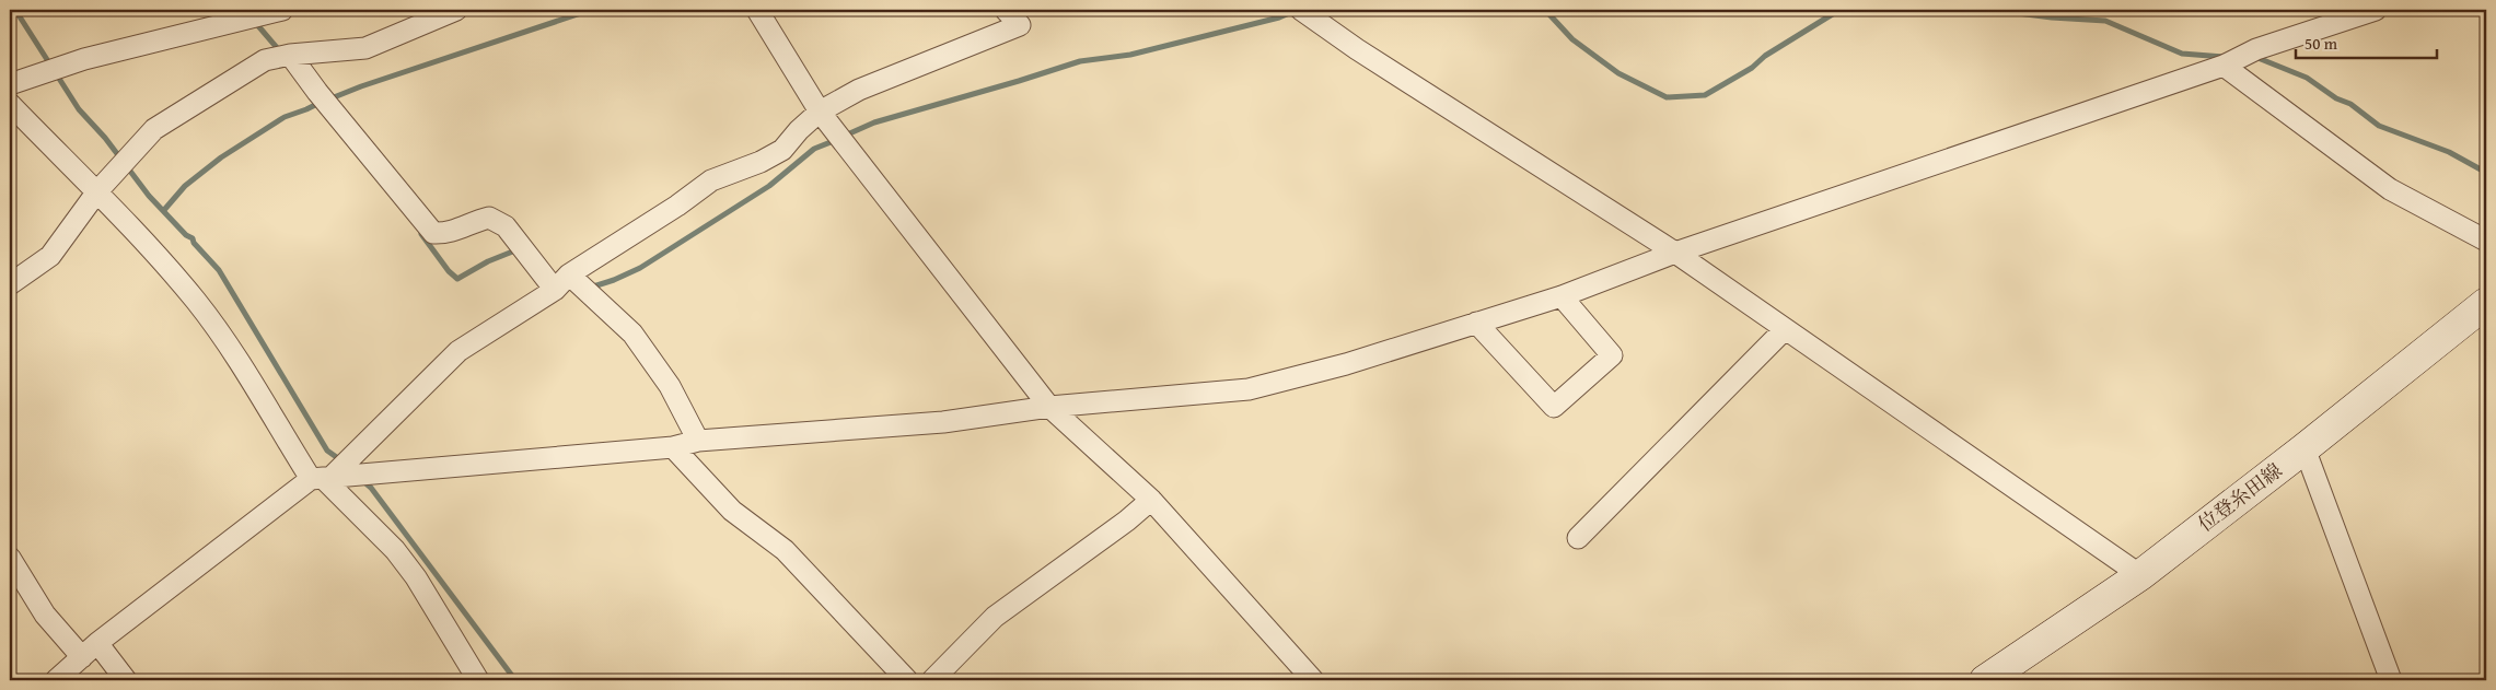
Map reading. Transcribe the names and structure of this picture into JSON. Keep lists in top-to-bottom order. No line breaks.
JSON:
{"streets":{"main road":["位登糸田線"]},"scale_bar":"50 m"}
